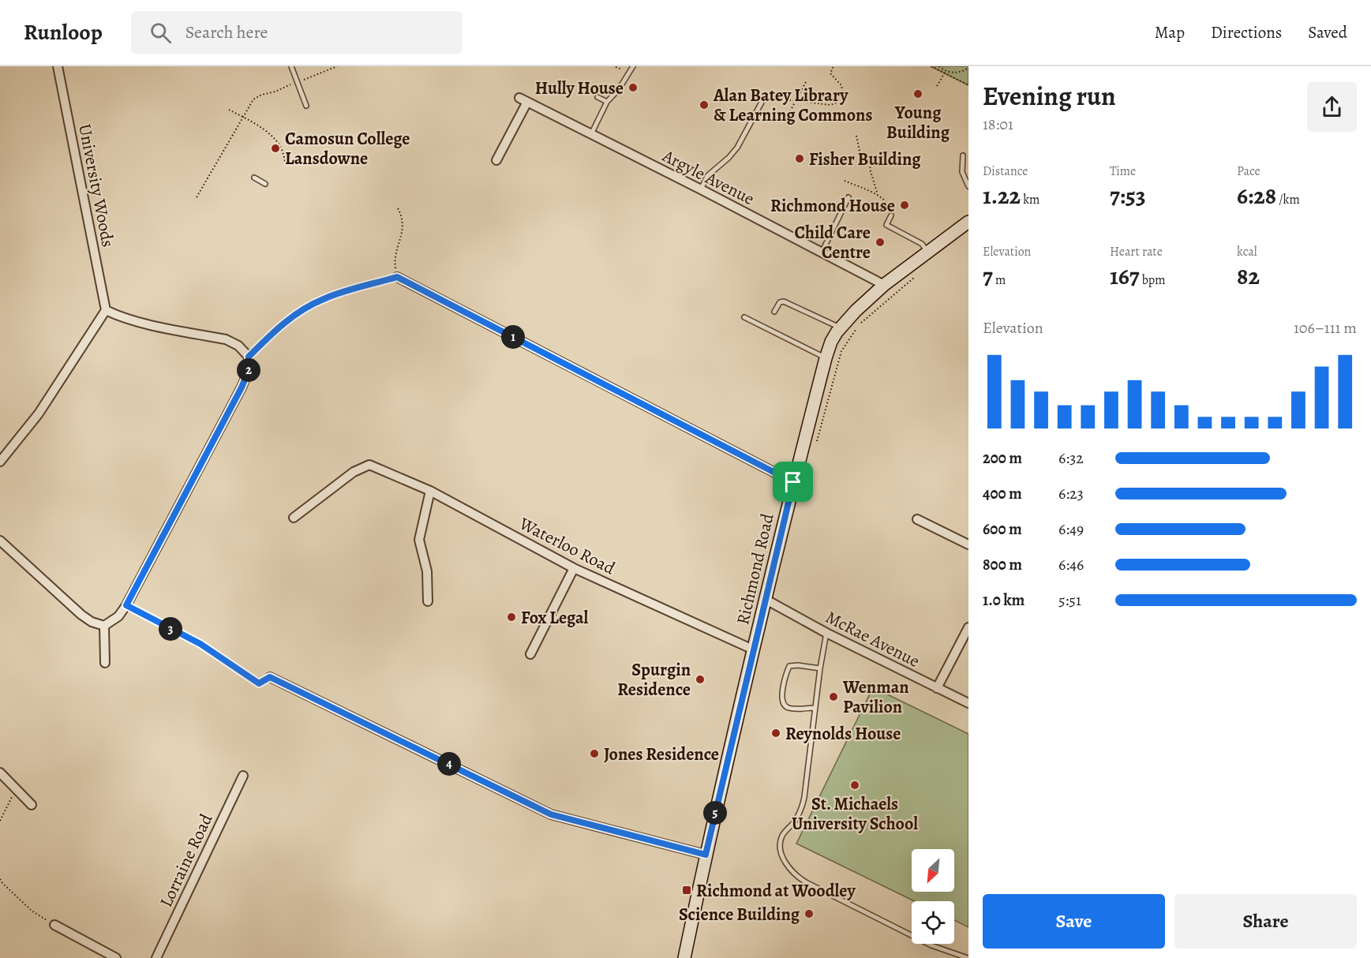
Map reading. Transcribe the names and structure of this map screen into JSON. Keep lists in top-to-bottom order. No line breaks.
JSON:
{"streets":{"main road":["Richmond Road"],"street":["Argyle Avenue","University Woods","Waterloo Road","McRae Avenue","Lorraine Road"]},"crossings":[["Argyle Avenue","Richmond Road"],["Waterloo Road","Richmond Road"],["Richmond Road","McRae Avenue"]],"places":{"other":["Hully House","Young Building","Alan Batey Library & Learning Commons","Camosun College Lansdowne","Fisher Building","Richmond House","Child Care Centre","Fox Legal","Spurgin Residence","Wenman Pavilion","Reynolds House","Jones Residence","St. Michaels University School","Science Building"],"transit":["Richmond at Woodley"]},"north":"bottom left","page":{"header":"Runloop","search":"Search here","nav":["Map","Directions","Saved"],"heading":["Evening run","18:01"],"stats":[["Distance","1.22 km"],["Time","7:53"],["Pace","6:28 /km"],["Elevation","7 m"],["Heart rate","167 bpm"],["kcal","82"]],"chart":["Elevation","106–111 m"],"pins":["1","2","3","4","5"],"list":[{"name":"200 m","note":"6:32"},{"name":"400 m","note":"6:23"},{"name":"600 m","note":"6:49"},{"name":"800 m","note":"6:46"},{"name":"1.0 km","note":"5:51"}],"buttons":["Save","Share"]}}
